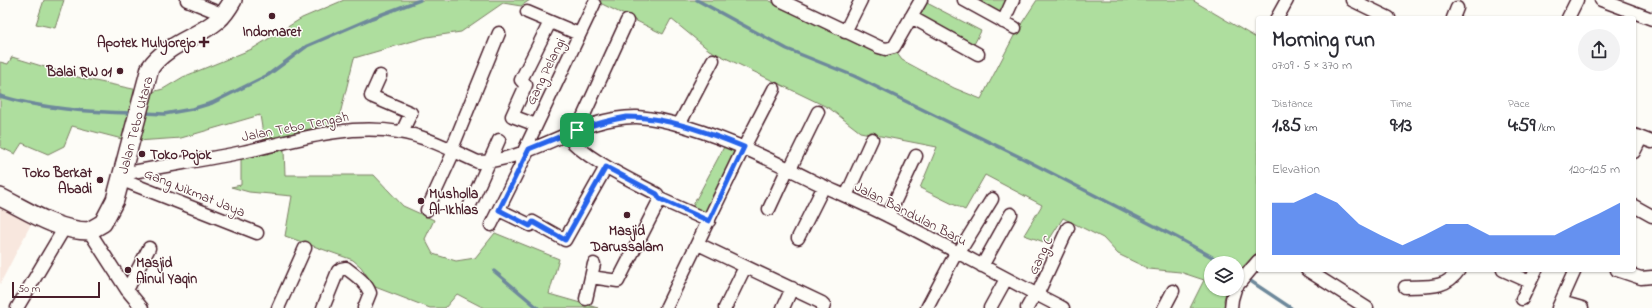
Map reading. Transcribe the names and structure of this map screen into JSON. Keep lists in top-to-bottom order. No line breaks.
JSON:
{"streets":{"main road":["Jalan Tebo Utara"],"street":["Gang Pelangi","Jalan Tebo Tengah","Gang Nikmat Jaya","Jalan Bandulan Baru","Gang C"]},"crossings":[["Gang Pelangi","Jalan Tebo Tengah"],["Jalan Tebo Utara","Jalan Tebo Tengah"],["Jalan Tebo Utara","Gang Nikmat Jaya"],["Jalan Tebo Tengah","Gang Nikmat Jaya"],["Jalan Tebo Tengah","Jalan Bandulan Baru"],["Jalan Bandulan Baru","Gang C"]],"places":{"other":["Indomaret","Balai RW 01","Toko Pojok","Toko Berkat Abadi","Musholla Al-Ikhlas","Masjid Darussalam","Masjid Ainul Yaqin"],"health":["Apotek Mulyorejo"]},"scale_bar":"50 m","page":{"heading":["Morning run","07:09 · 5 × 370 m"],"stats":[["Distance","1.85 km"],["Time","9:13"],["Pace","4:59 /km"]],"chart":["Elevation","120–125 m"],"scale":"50 m"}}
